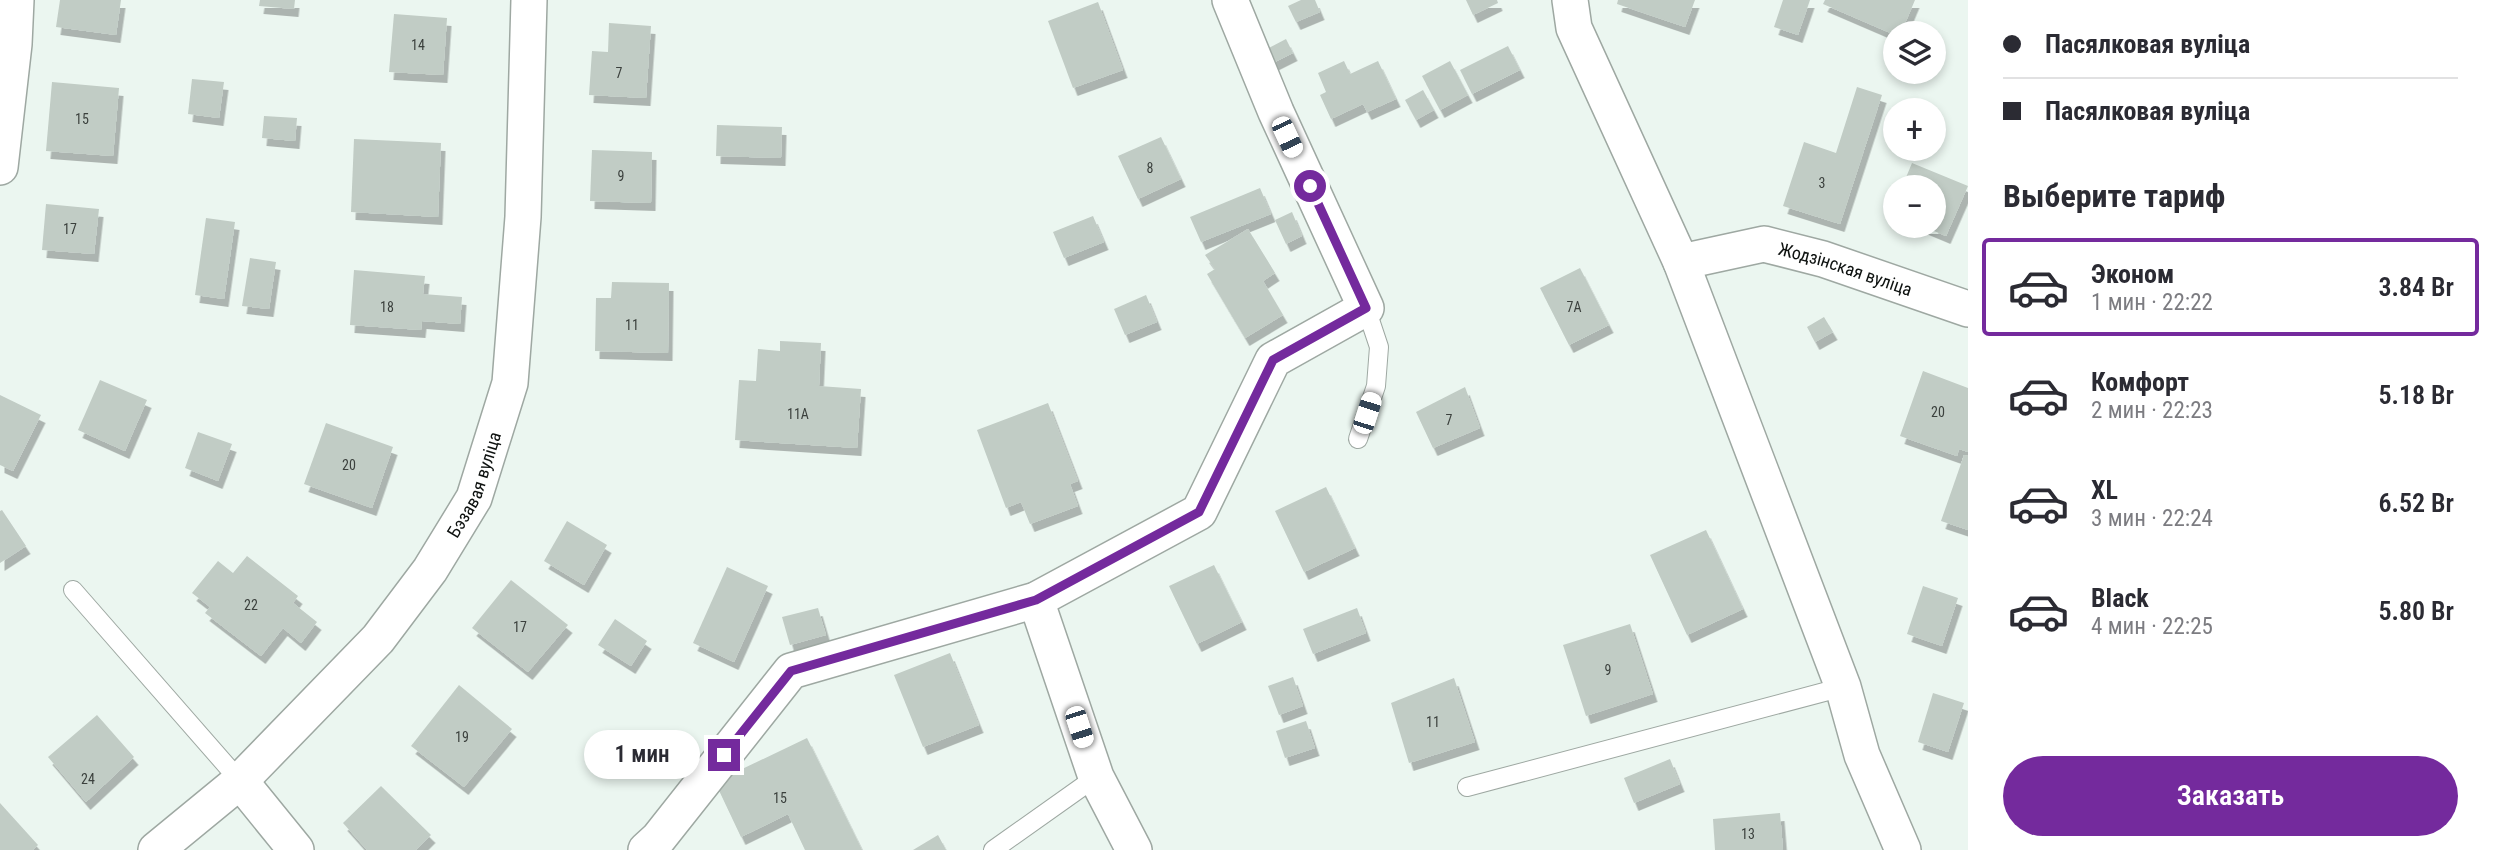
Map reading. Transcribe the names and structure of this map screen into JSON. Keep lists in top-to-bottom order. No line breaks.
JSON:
{"streets":{"street":["Жодзінская вуліца","Бэзавая вуліца"]},"house_numbers":["14","7","15","8","9","3","17","18","7А","11","20","11А","7","20","22","17","9","11","19","24","15","13"],"page":{"banner":["Пасялковая вуліца","Пасялковая вуліца"],"map_buttons":["+","−"],"heading":"Выберите тариф","list":[{"name":"Эконом","note":"1 мин · 22:22","value":"3.84 Br"},{"name":"Комфорт","note":"2 мин · 22:23","value":"5.18 Br"},{"name":"XL","note":"3 мин · 22:24","value":"6.52 Br"},{"name":"Black","note":"4 мин · 22:25","value":"5.80 Br"}],"bubble":"1 мин","buttons":"Заказать"}}
